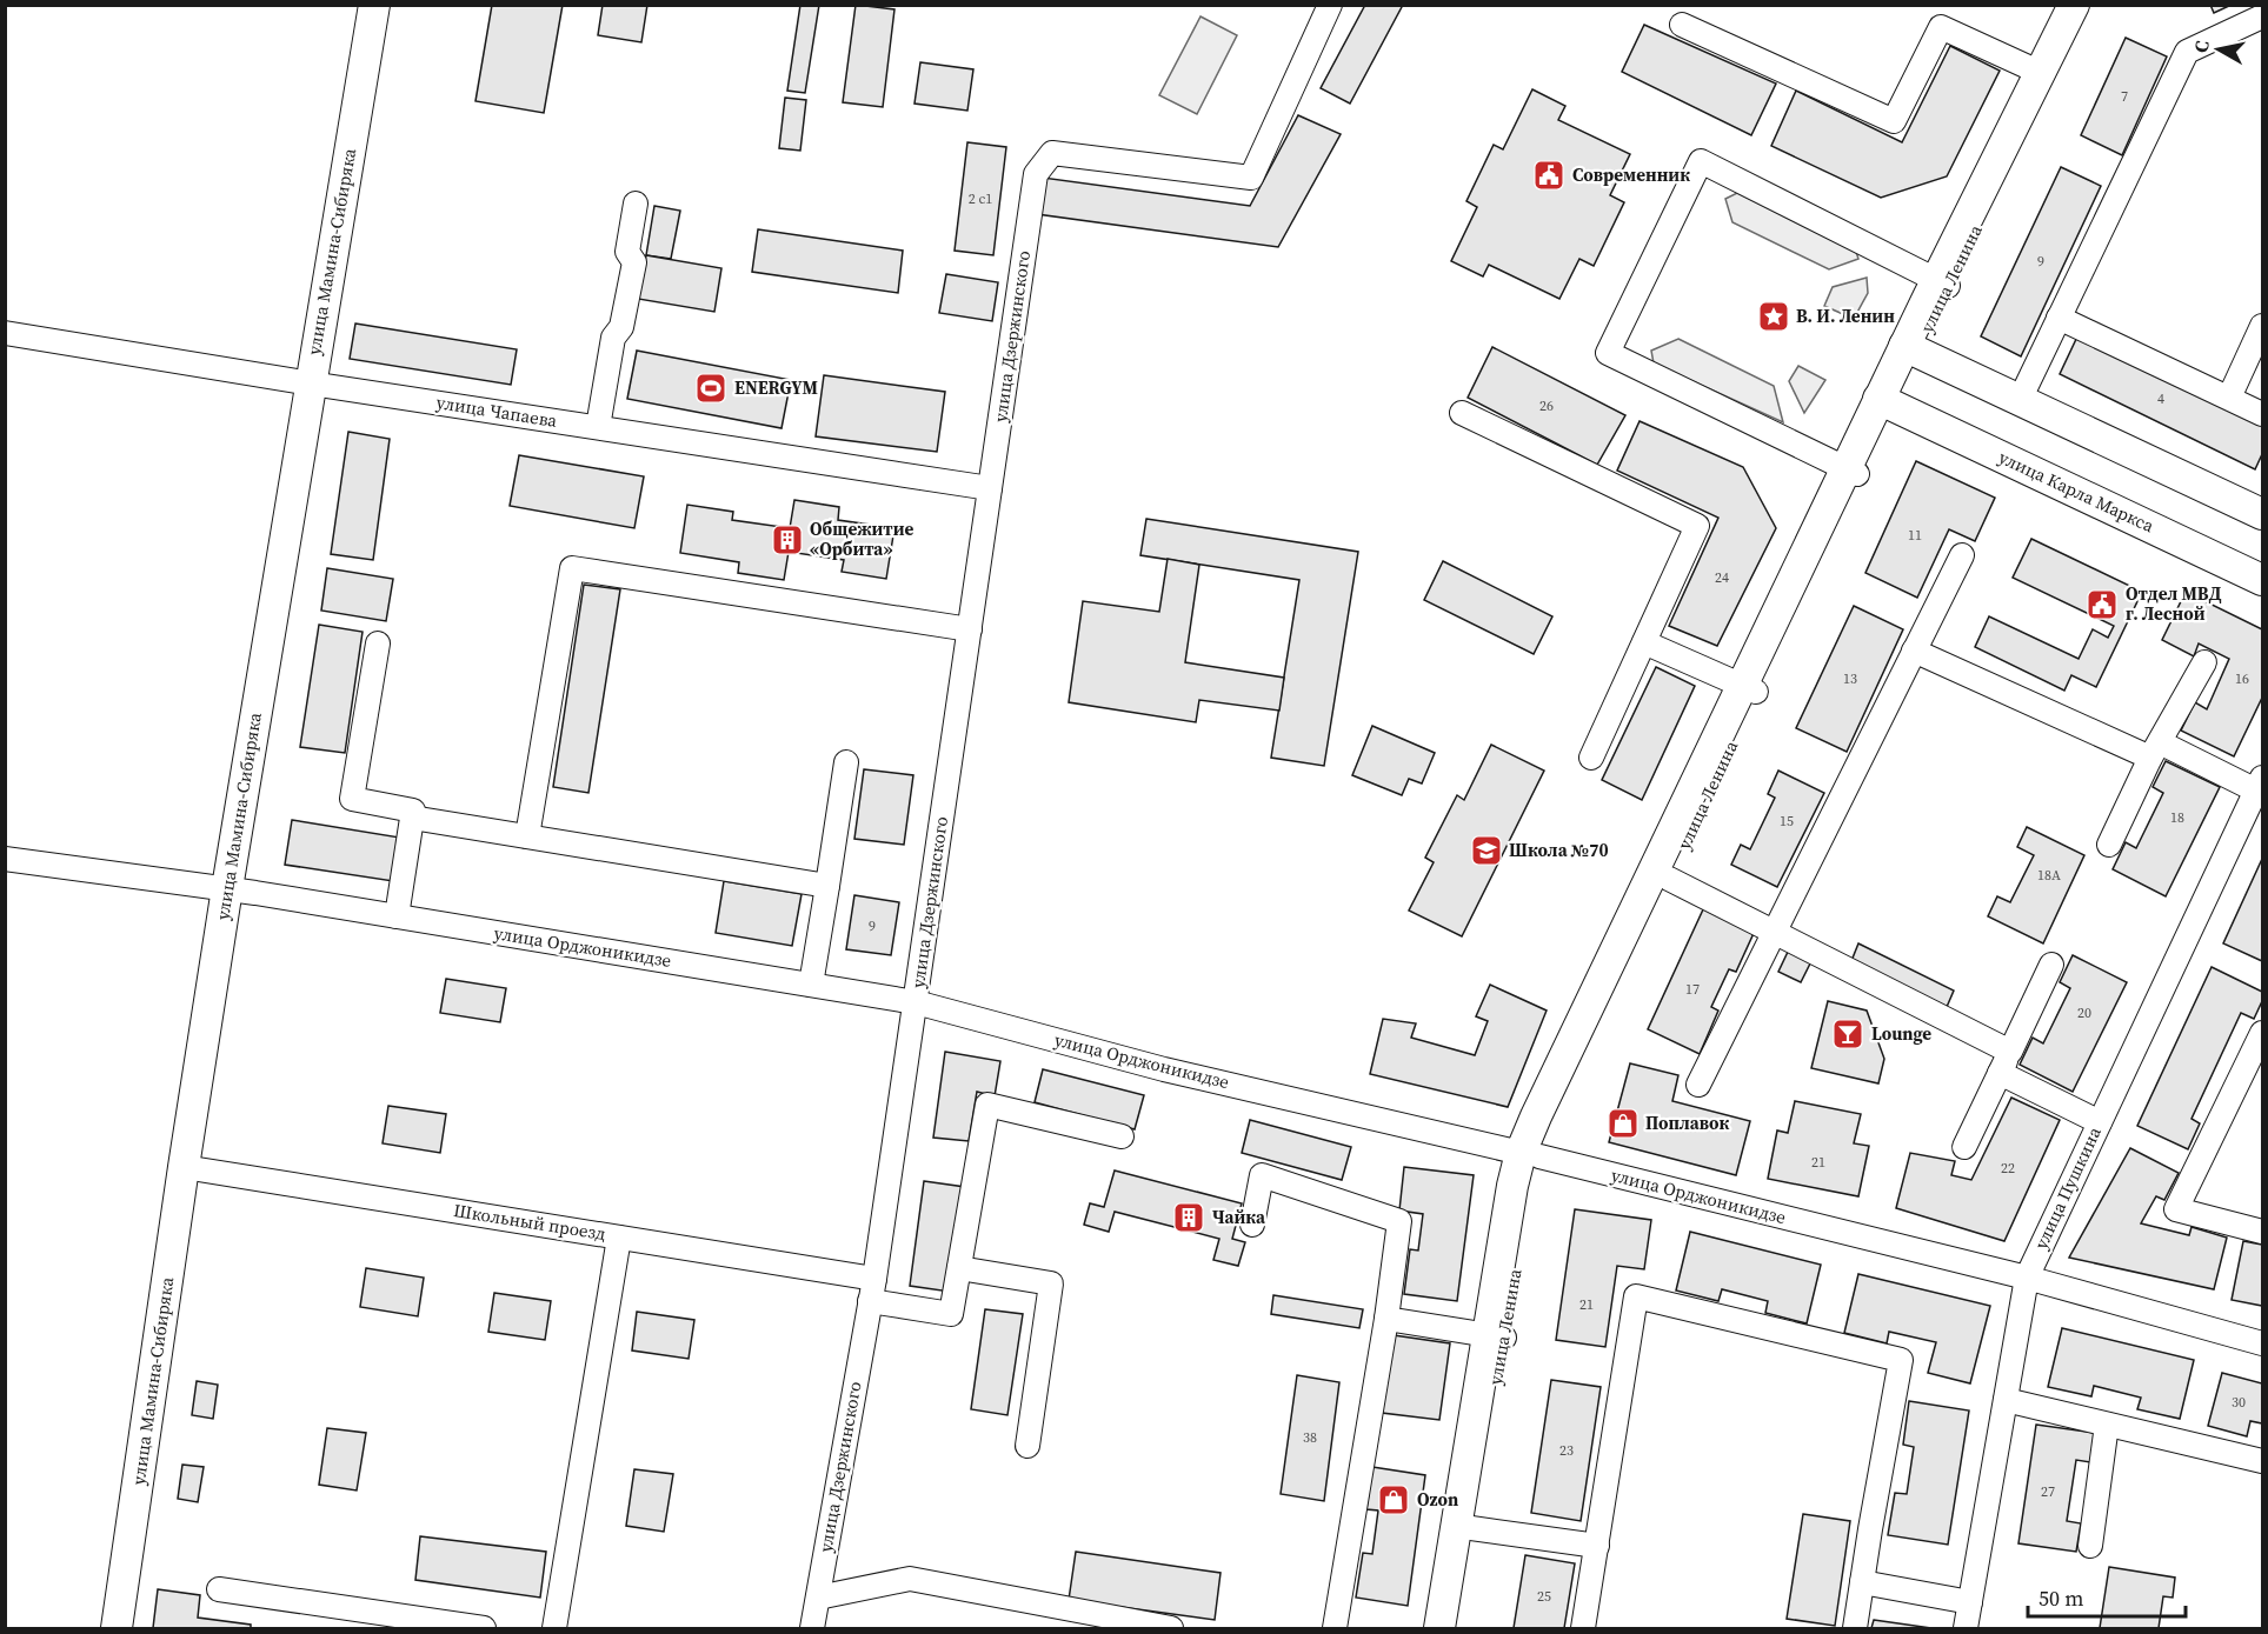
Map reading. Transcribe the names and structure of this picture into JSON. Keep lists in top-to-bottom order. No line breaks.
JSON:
{"streets":{"main road":["улица Мамина-Сибиряка","улица Ленина","улица Карла Маркса"],"street":["улица Дзержинского","улица Чапаева","улица Орджоникидзе","улица Пушкина","Школьный проезд"]},"crossings":[["улица Мамина-Сибиряка","улица Чапаева"],["улица Мамина-Сибиряка","улица Орджоникидзе"],["улица Мамина-Сибиряка","Школьный проезд"],["улица Ленина","улица Карла Маркса"],["улица Ленина","улица Орджоникидзе"],["улица Дзержинского","улица Чапаева"],["улица Дзержинского","улица Орджоникидзе"],["улица Дзержинского","Школьный проезд"],["улица Орджоникидзе","улица Пушкина"]],"places":{"public building":["Современник","Отдел МВД г. Лесной"],"place":["В. И. Ленин"],"sports":["ENERGYM"],"building":["Общежитие «Орбита»","Чайка"],"school or university":["Школа №70"],"bar":["Lounge"],"shop":["Поплавок","Ozon"]},"house_numbers":["7","2 с1","9","4","26","11","24","13","16","18","15","18А","9","17","20","21","22","21","30","38","23","27","25"],"scale_bar":"50 m","north":"left"}
